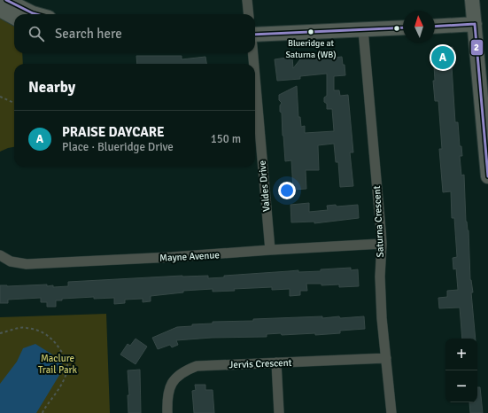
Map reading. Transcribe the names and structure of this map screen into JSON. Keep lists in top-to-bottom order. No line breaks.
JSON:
{"streets":{"street":["Valdes Drive","Saturna Crescent","Mayne Avenue","Jervis Crescent"]},"crossings":[["Valdes Drive","Mayne Avenue"],["Saturna Crescent","Mayne Avenue"],["Saturna Crescent","Jervis Crescent"]],"parks":["Maclure Trail Park"],"places":["Blueridge at Saturna (WB)"],"lines":["transit line 2"],"north":"top","page":{"search":"Search here","pins":"A","heading":"Nearby","list":[{"mark":"A","name":"PRAISE DAYCARE","note":"Place · Blueridge Drive","value":"150 m"}],"map_buttons":["+","−"]}}
